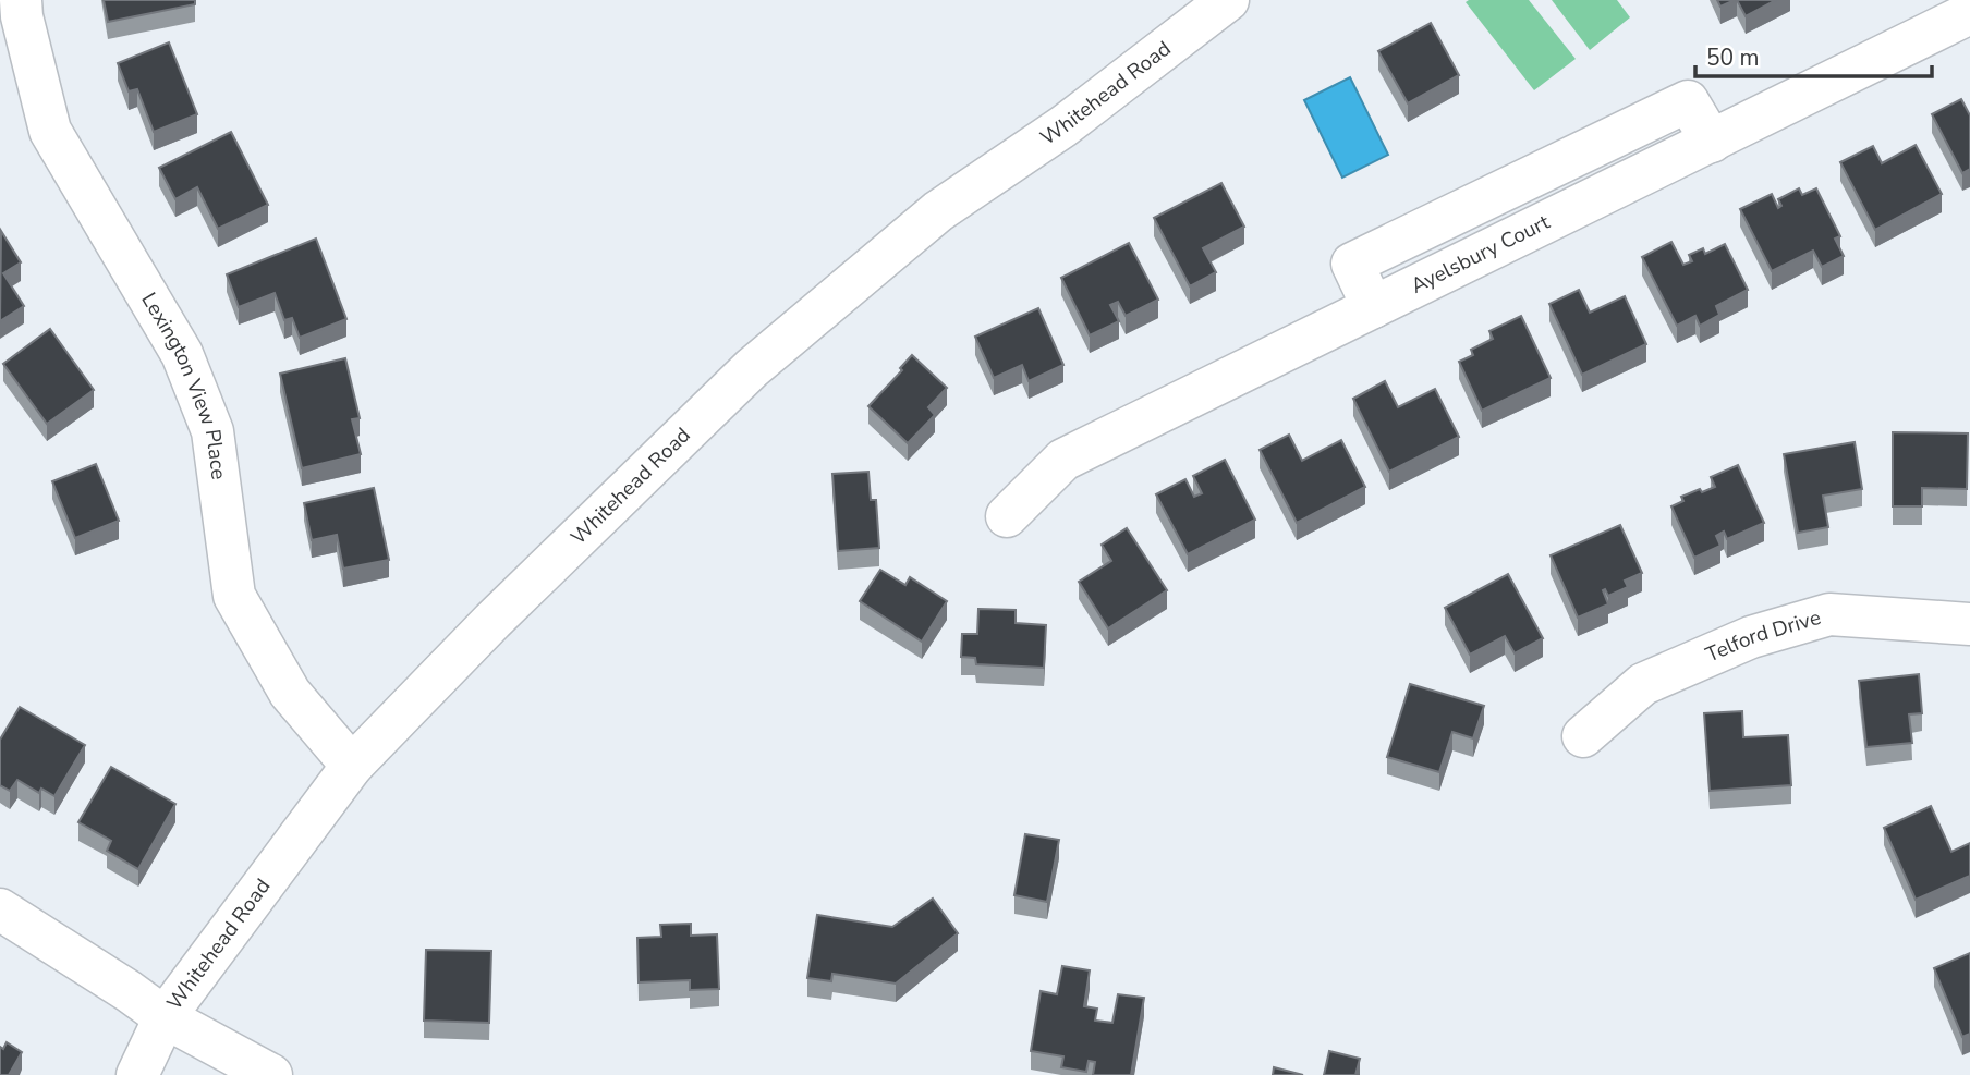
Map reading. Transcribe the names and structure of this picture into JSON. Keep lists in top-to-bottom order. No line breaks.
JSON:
{"streets":{"street":["Whitehead Road","Ayelsbury Court","Lexington View Place","Telford Drive"]},"crossings":[["Whitehead Road","Lexington View Place"]],"scale_bar":"50 m"}
